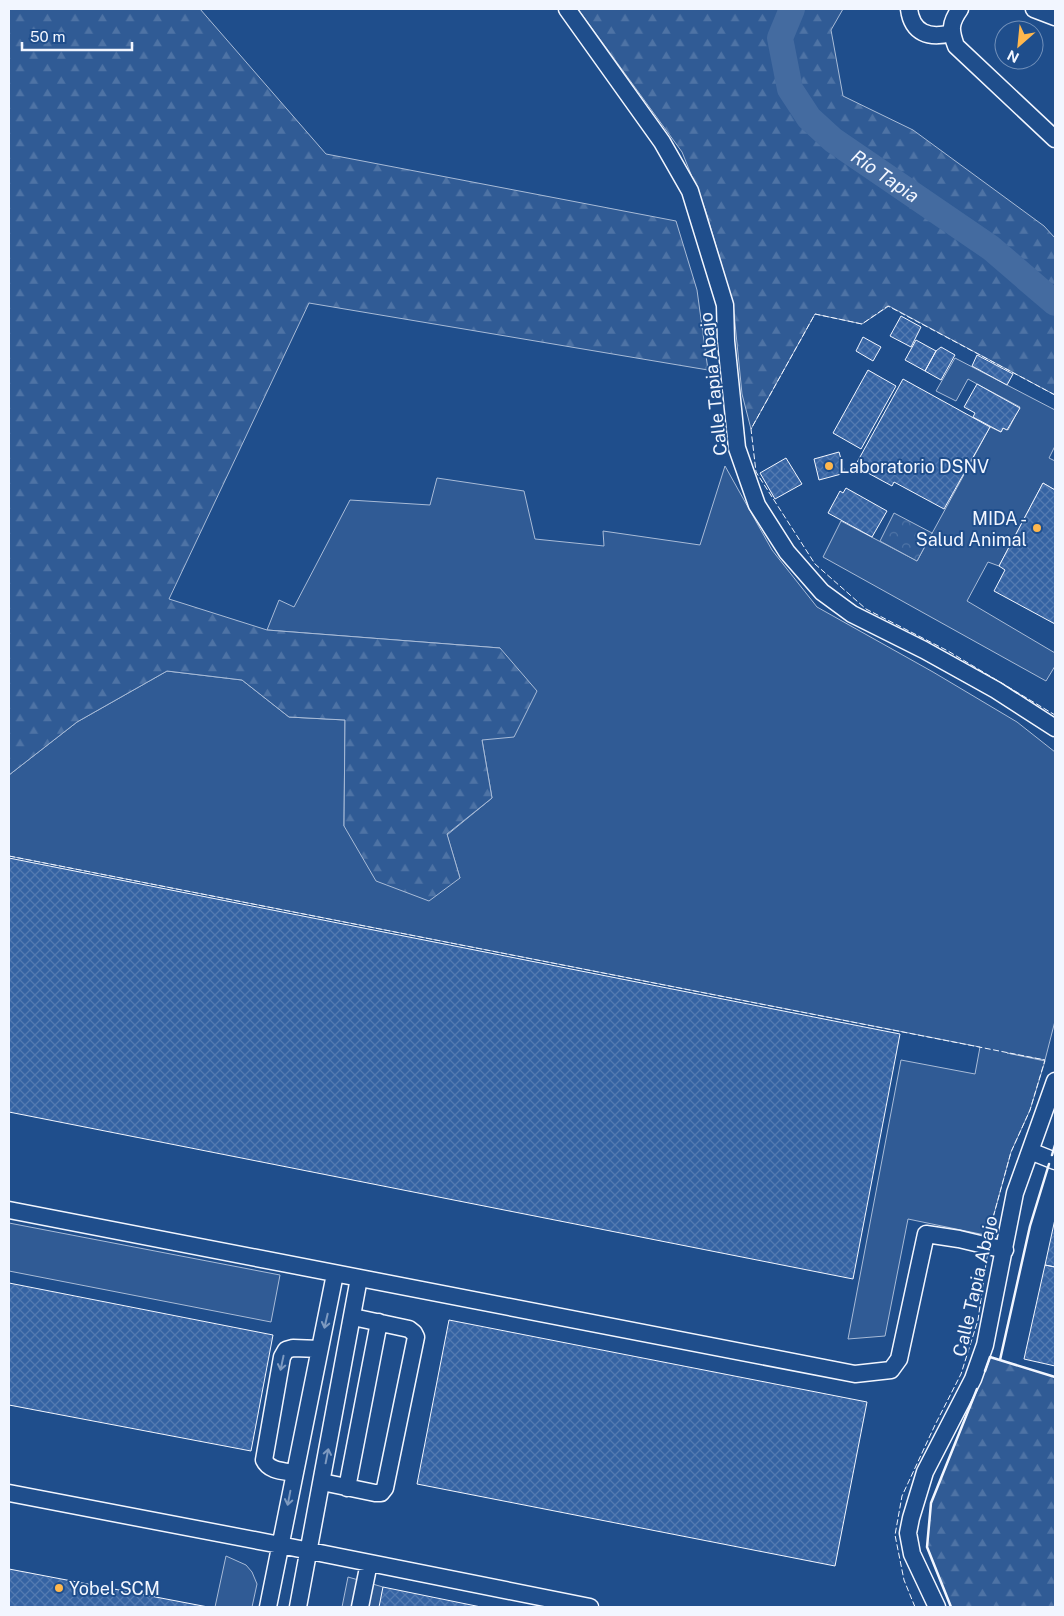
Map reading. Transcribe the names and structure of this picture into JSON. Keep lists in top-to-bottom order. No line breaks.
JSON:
{"streets":{"street":["Calle Tapia Abajo"]},"water":["Río Tapia"],"places":["Laboratorio DSNV","MIDA - Salud Animal","Yobel SCM"],"scale_bar":"50 m","north":"bottom left"}
